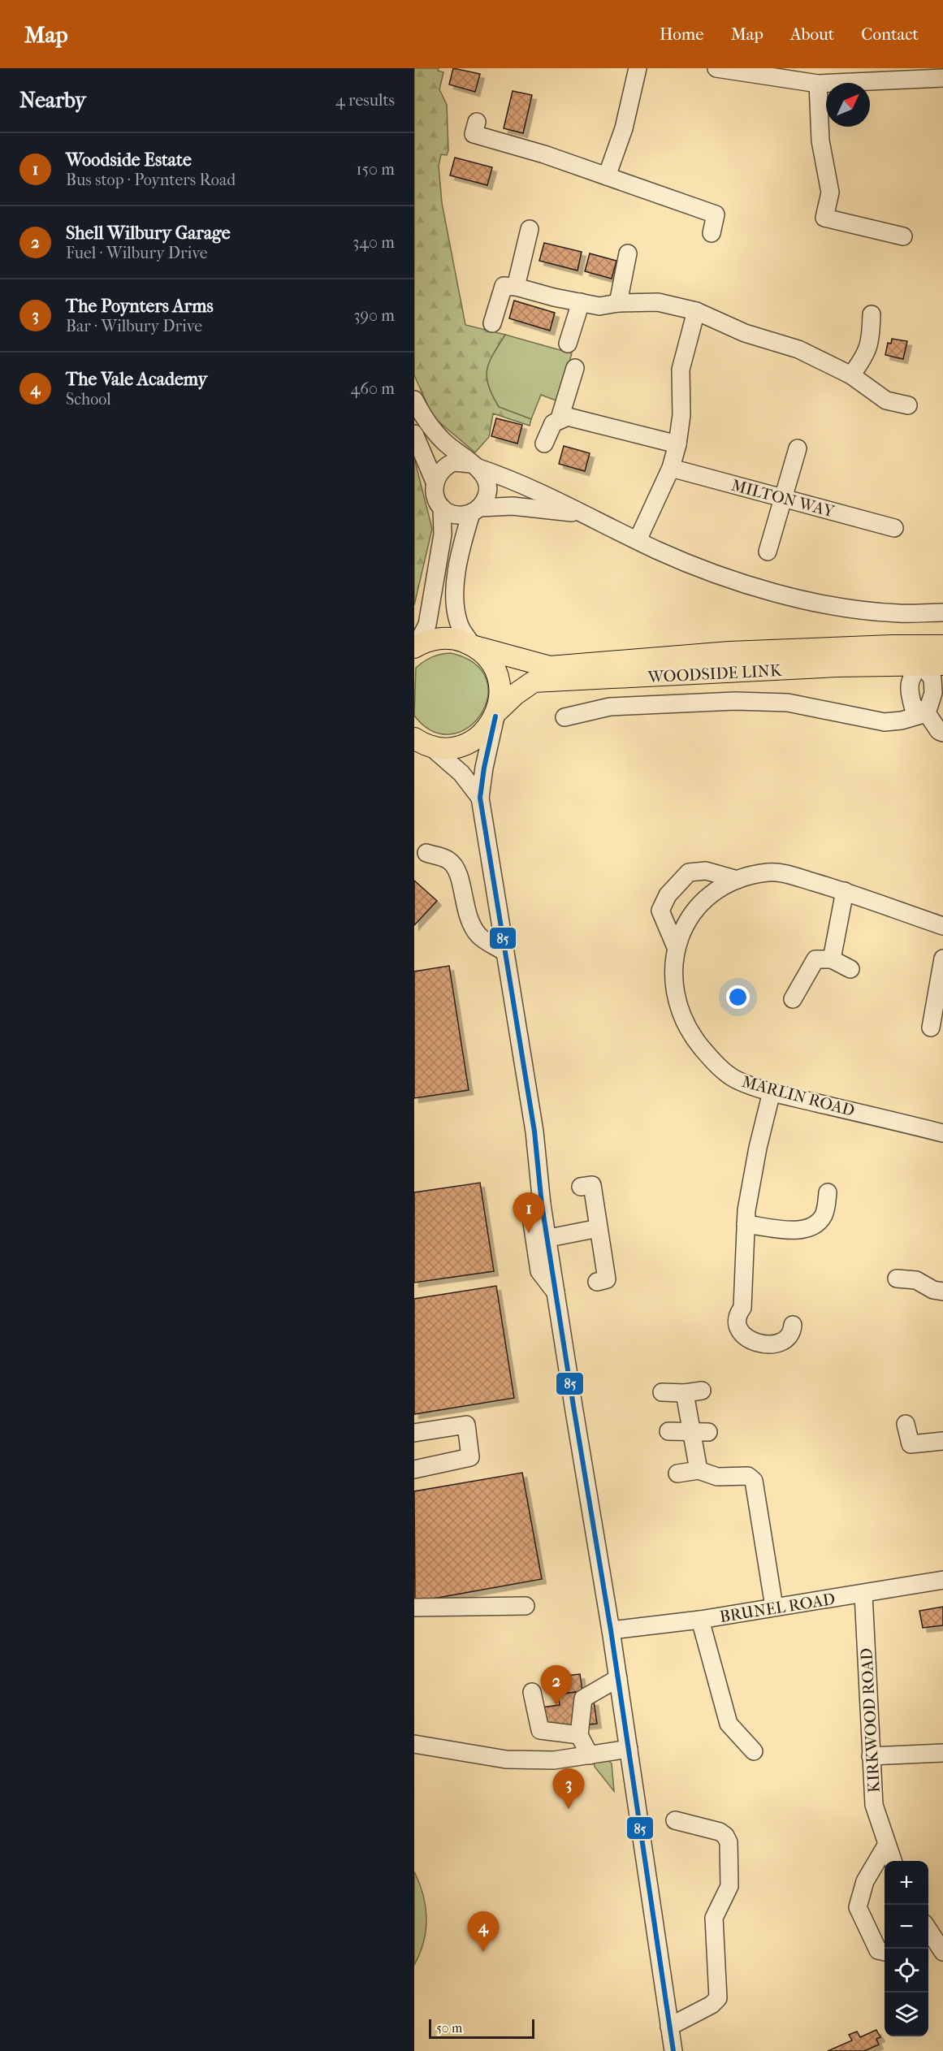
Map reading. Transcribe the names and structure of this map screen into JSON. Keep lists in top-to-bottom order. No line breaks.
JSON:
{"streets":{"main road":["WOODSIDE LINK"],"street":["MILTON WAY","MARLIN ROAD","BRUNEL ROAD","KIRKWOOD ROAD"]},"crossings":[["BRUNEL ROAD","KIRKWOOD ROAD"]],"lines":["transit line 85"],"scale_bar":"50 m","north":"top right","page":{"header":"Map","nav":["Home","Map","About","Contact"],"heading":["Nearby","4 results"],"list":[{"mark":"1","name":"Woodside Estate","note":"Bus stop · Poynters Road","value":"150 m"},{"mark":"2","name":"Shell Wilbury Garage","note":"Fuel · Wilbury Drive","value":"340 m"},{"mark":"3","name":"The Poynters Arms","note":"Bar · Wilbury Drive","value":"390 m"},{"mark":"4","name":"The Vale Academy","note":"School","value":"460 m"}],"pins":["1","2","3","4"],"map_buttons":["+","−"],"scale":"50 m"}}
